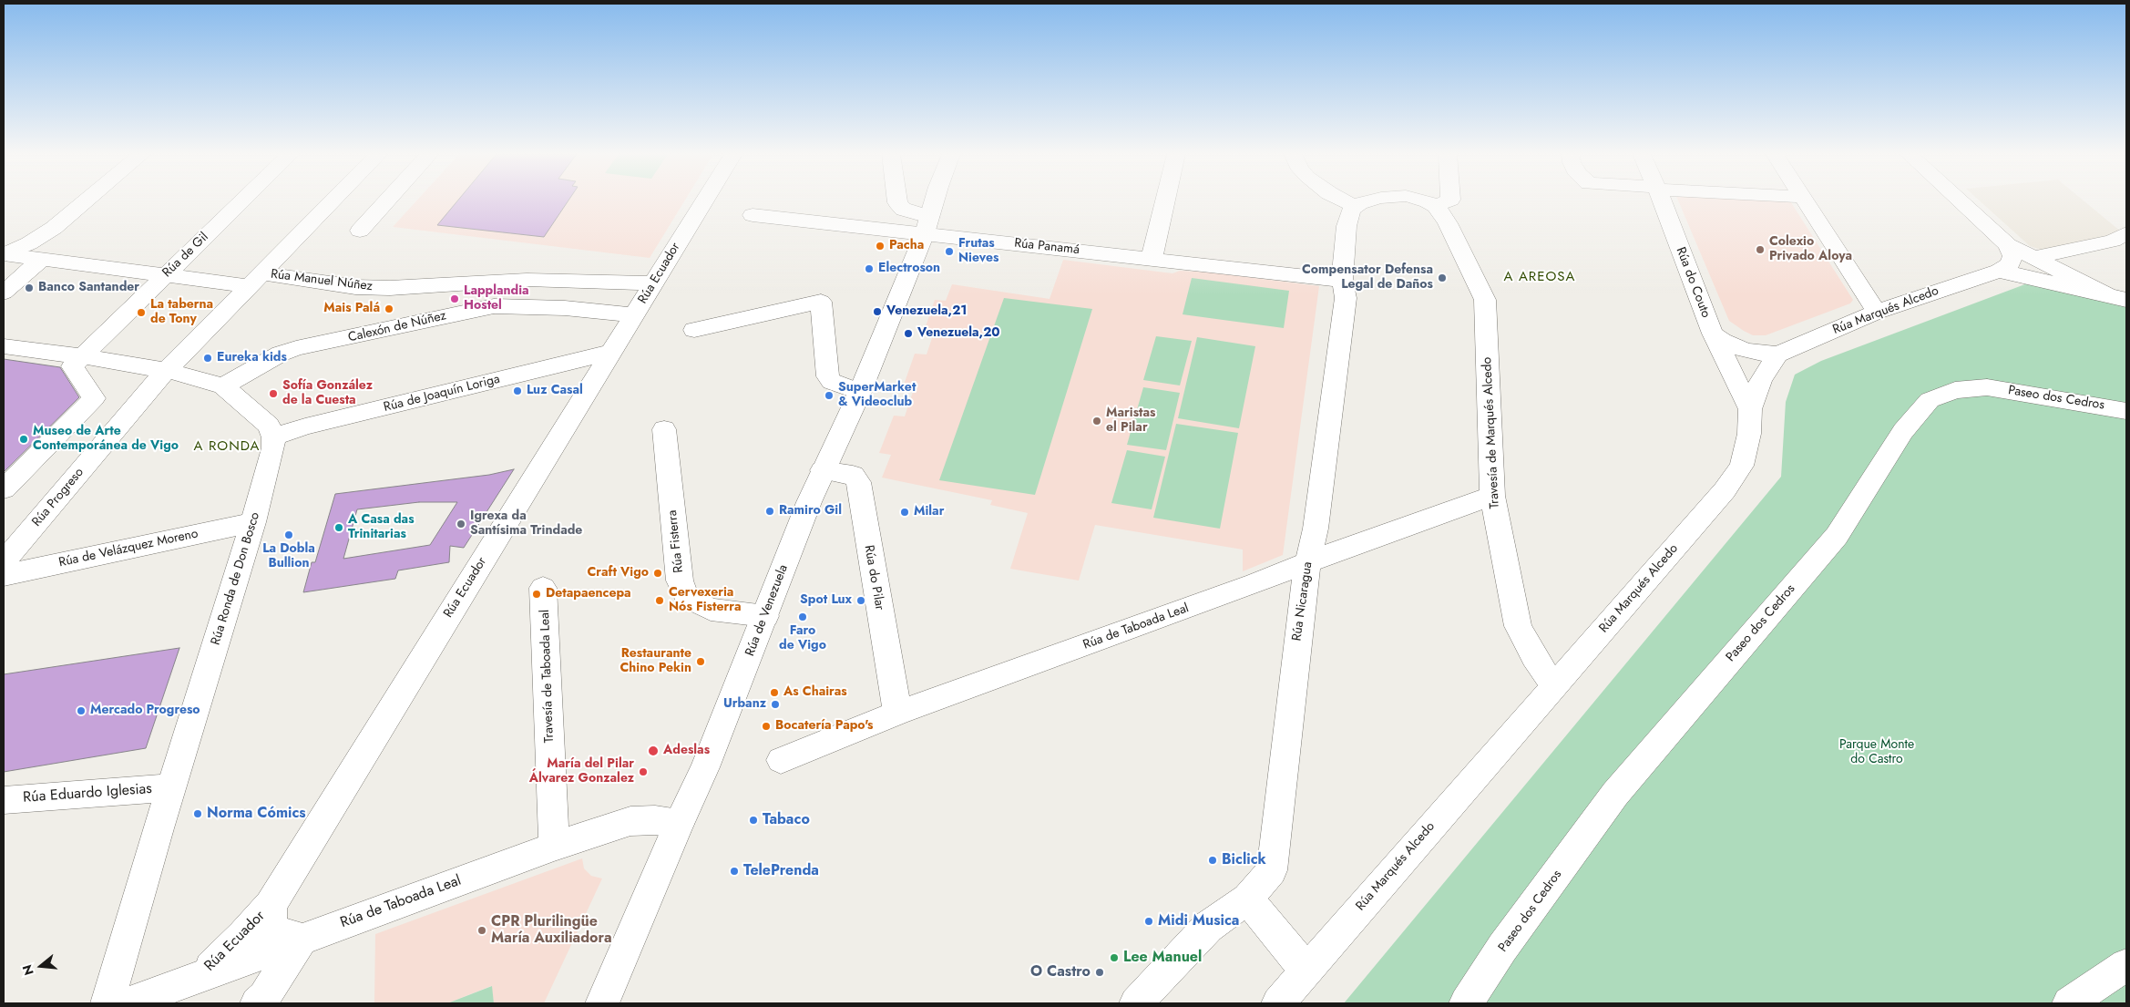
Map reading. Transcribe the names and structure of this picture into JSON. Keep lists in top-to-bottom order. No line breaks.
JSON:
{"streets":{"street":["Rúa Panamá","Rúa de Gil","Rúa Ecuador","Rúa Manuel Núñez","Rúa do Couto","Rúa Marqués Alcedo","Calexón de Núñez","Rúa de Joaquín Loriga","Paseo dos Cedros","Travesía de Marqués Alcedo","Rúa Progreso","Rúa Fisterra","Rúa de Velázquez Moreno","Rúa do Pilar","Rúa Ronda de Don Bosco","Rúa Nicaragua","Rúa de Venezuela","Rúa de Taboada Leal","Travesía de Taboada Leal","Rúa Eduardo Iglesias"]},"crossings":[["Rúa Panamá","Rúa Nicaragua"],["Rúa Panamá","Rúa de Venezuela"],["Rúa de Gil","Rúa Manuel Núñez"],["Rúa Ecuador","Rúa Manuel Núñez"],["Rúa Ecuador","Calexón de Núñez"],["Rúa Ecuador","Rúa de Joaquín Loriga"],["Rúa Ecuador","Rúa de Taboada Leal"],["Rúa Manuel Núñez","Rúa Progreso"],["Rúa do Couto","Rúa Marqués Alcedo"],["Rúa Marqués Alcedo","Travesía de Marqués Alcedo"],["Rúa de Joaquín Loriga","Rúa Ronda de Don Bosco"],["Travesía de Marqués Alcedo","Rúa de Taboada Leal"],["Rúa Fisterra","Rúa de Venezuela"],["Rúa de Velázquez Moreno","Rúa Ronda de Don Bosco"],["Rúa do Pilar","Rúa de Venezuela"],["Rúa do Pilar","Rúa de Taboada Leal"],["Rúa Ronda de Don Bosco","Rúa Eduardo Iglesias"],["Rúa Nicaragua","Rúa de Taboada Leal"],["Rúa de Venezuela","Rúa de Taboada Leal"],["Rúa de Taboada Leal","Travesía de Taboada Leal"]],"districts":["A AREOSA","A RONDA"],"parks":["Parque Monte do Castro"],"places":["Pacha","Colexio Privado Aloya","Frutas Nieves","Electroson","Compensator Defensa Legal de Daños","Banco Santander","Lapplandia Hostel","Mais Palá","Venezuela,21","La taberna de Tony","Venezuela,20","Eureka kids","Luz Casal","Sofía González de la Cuesta","SuperMarket & Videoclub","Maristas el Pilar","Museo de Arte Contemporánea de Vigo","Ramiro Gil","Milar","Igrexa da Santísima Trindade","A Casa das Trinitarias","La Dobla Bullion","Craft Vigo","Detapaencepa","Cervexeria Nós Fisterra","Spot Lux","Faro de Vigo","Restaurante Chino Pekin","As Chairas","Urbanz","Mercado Progreso","Bocatería Papo's","Adeslas","María del Pilar Álvarez Gonzalez","Norma Cómics","Tabaco","Biclick","TelePrenda","Midi Musica","CPR Plurilingüe María Auxiliadora","Lee Manuel","O Castro"],"north":"left"}
